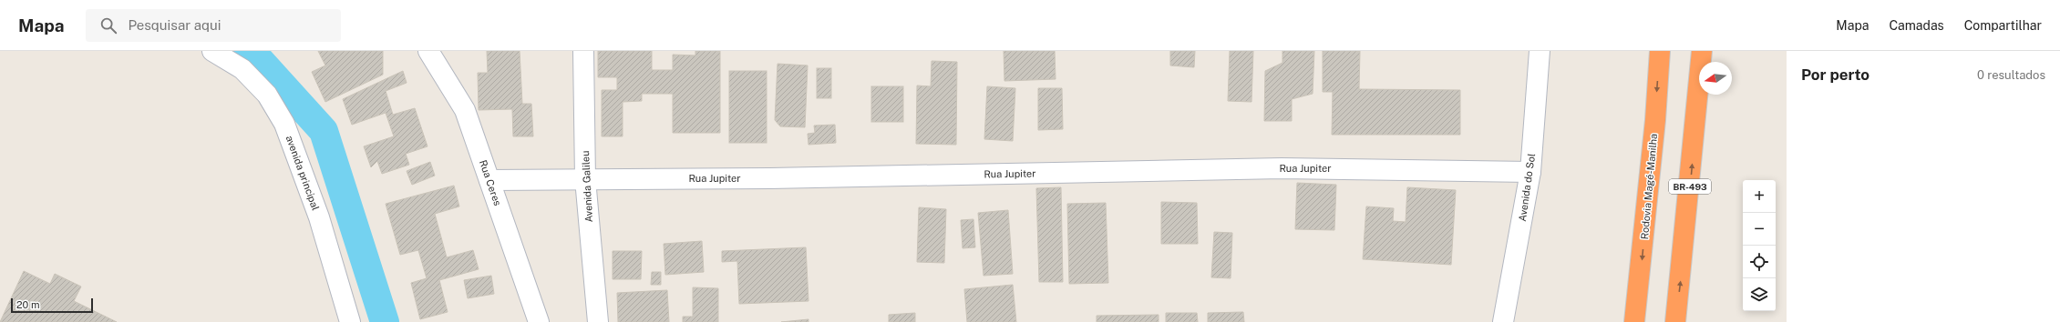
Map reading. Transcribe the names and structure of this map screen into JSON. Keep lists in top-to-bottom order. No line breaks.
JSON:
{"streets":{"highway":["Rodovia Magé-Manilha","BR-493"],"street":["Rua Jupiter","avenida principal","Rua Ceres","Avenida Galileu","Avenida do Sol"]},"crossings":[["Rua Jupiter","Rua Ceres"],["Rua Jupiter","Avenida Galileu"],["Rua Jupiter","Avenida do Sol"]],"scale_bar":"20 m","north":"left","page":{"header":"Mapa","search":"Pesquisar aqui","nav":["Mapa","Camadas","Compartilhar"],"heading":["Por perto","0 resultados"],"map_buttons":["+","−"],"scale":"20 m"}}
